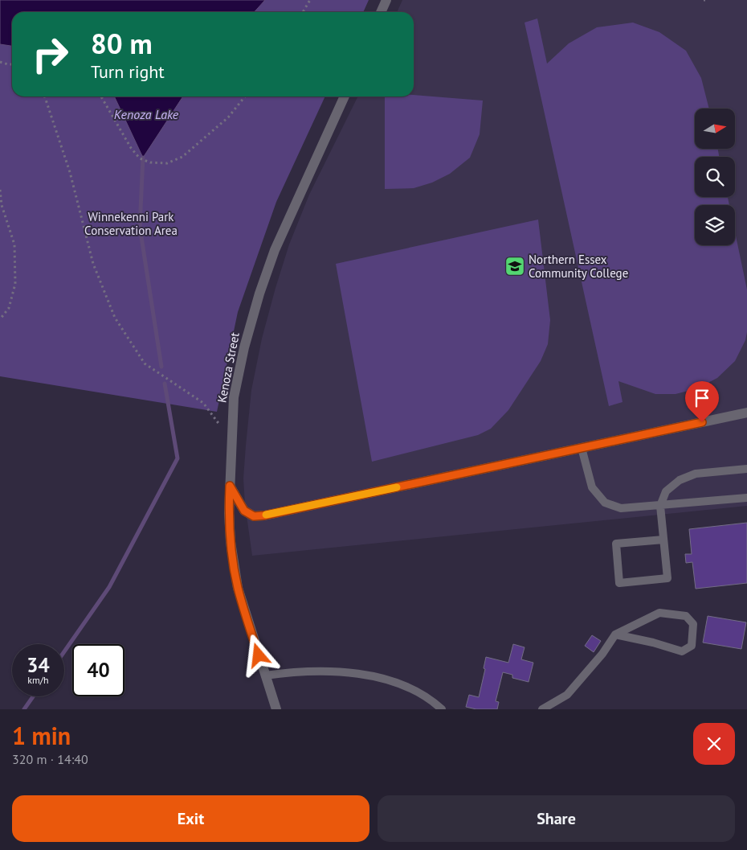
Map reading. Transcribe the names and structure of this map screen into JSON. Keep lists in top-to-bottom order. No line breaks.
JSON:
{"streets":{"street":["Kenoza Street"]},"water":["Kenoza Lake"],"parks":["Winnekenni Park Conservation Area"],"places":{"school or university":["Northern Essex Community College"]},"north":"right","page":{"turn":["80 m","Turn right"],"speed":"34 km/h","limit":"40","heading":["1 min","320 m · 14:40"],"buttons":["Exit","Share"]}}
